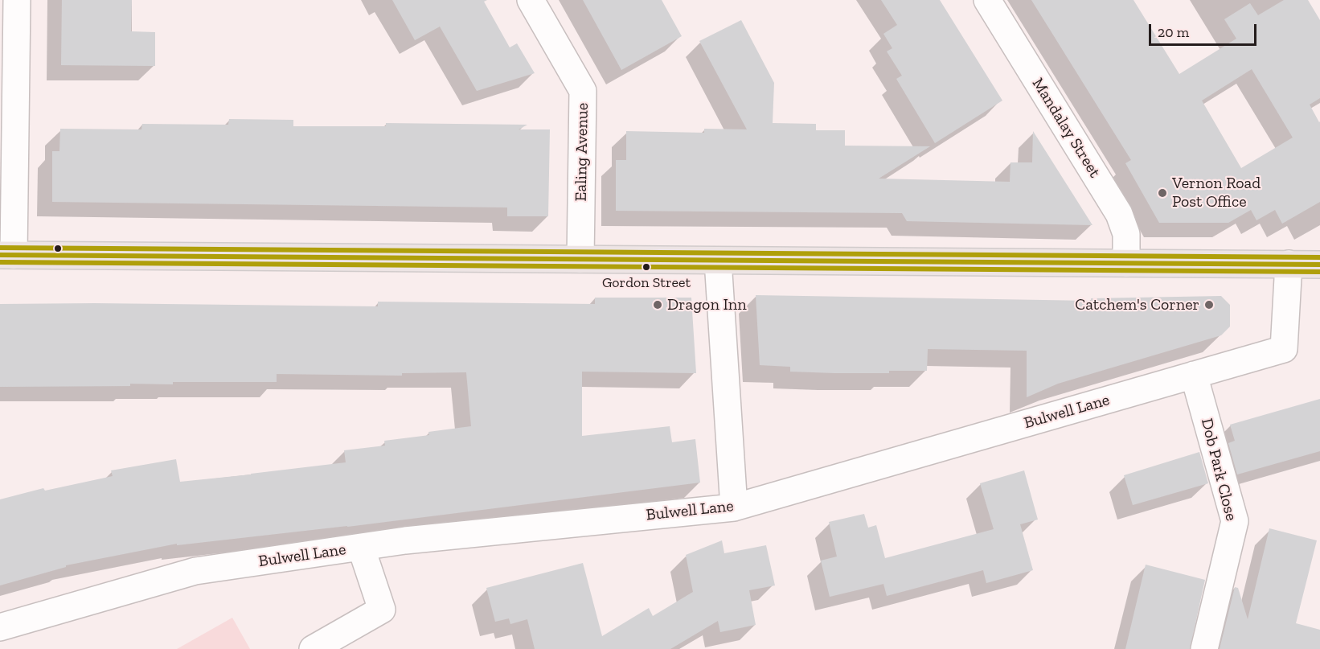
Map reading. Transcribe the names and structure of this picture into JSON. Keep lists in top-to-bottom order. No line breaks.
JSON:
{"streets":{"street":["Mandalay Street","Ealing Avenue","Bulwell Lane","Dob Park Close"]},"crossings":[["Bulwell Lane","Dob Park Close"]],"places":["Vernon Road Post Office","Gordon Street","Dragon Inn","Catchem's Corner"],"scale_bar":"20 m"}
